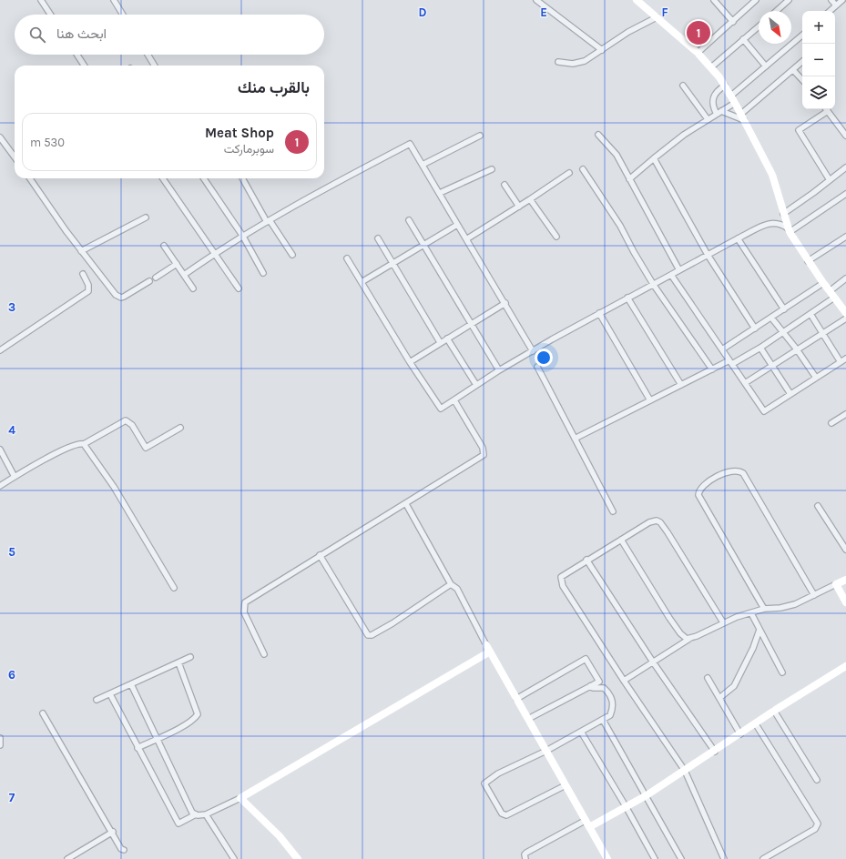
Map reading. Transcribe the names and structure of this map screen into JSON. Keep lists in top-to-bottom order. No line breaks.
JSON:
{"north":"bottom right","page":{"map_buttons":["+","−"],"search":"ابحث هنا","pins":"1","heading":"بالقرب منك","list":[{"mark":"1","name":"Meat Shop","note":"سوبرماركت","value":"530 m"}]},"grid":{"columns":["D","E","F"],"rows":["3","4","5","6","7"]}}
